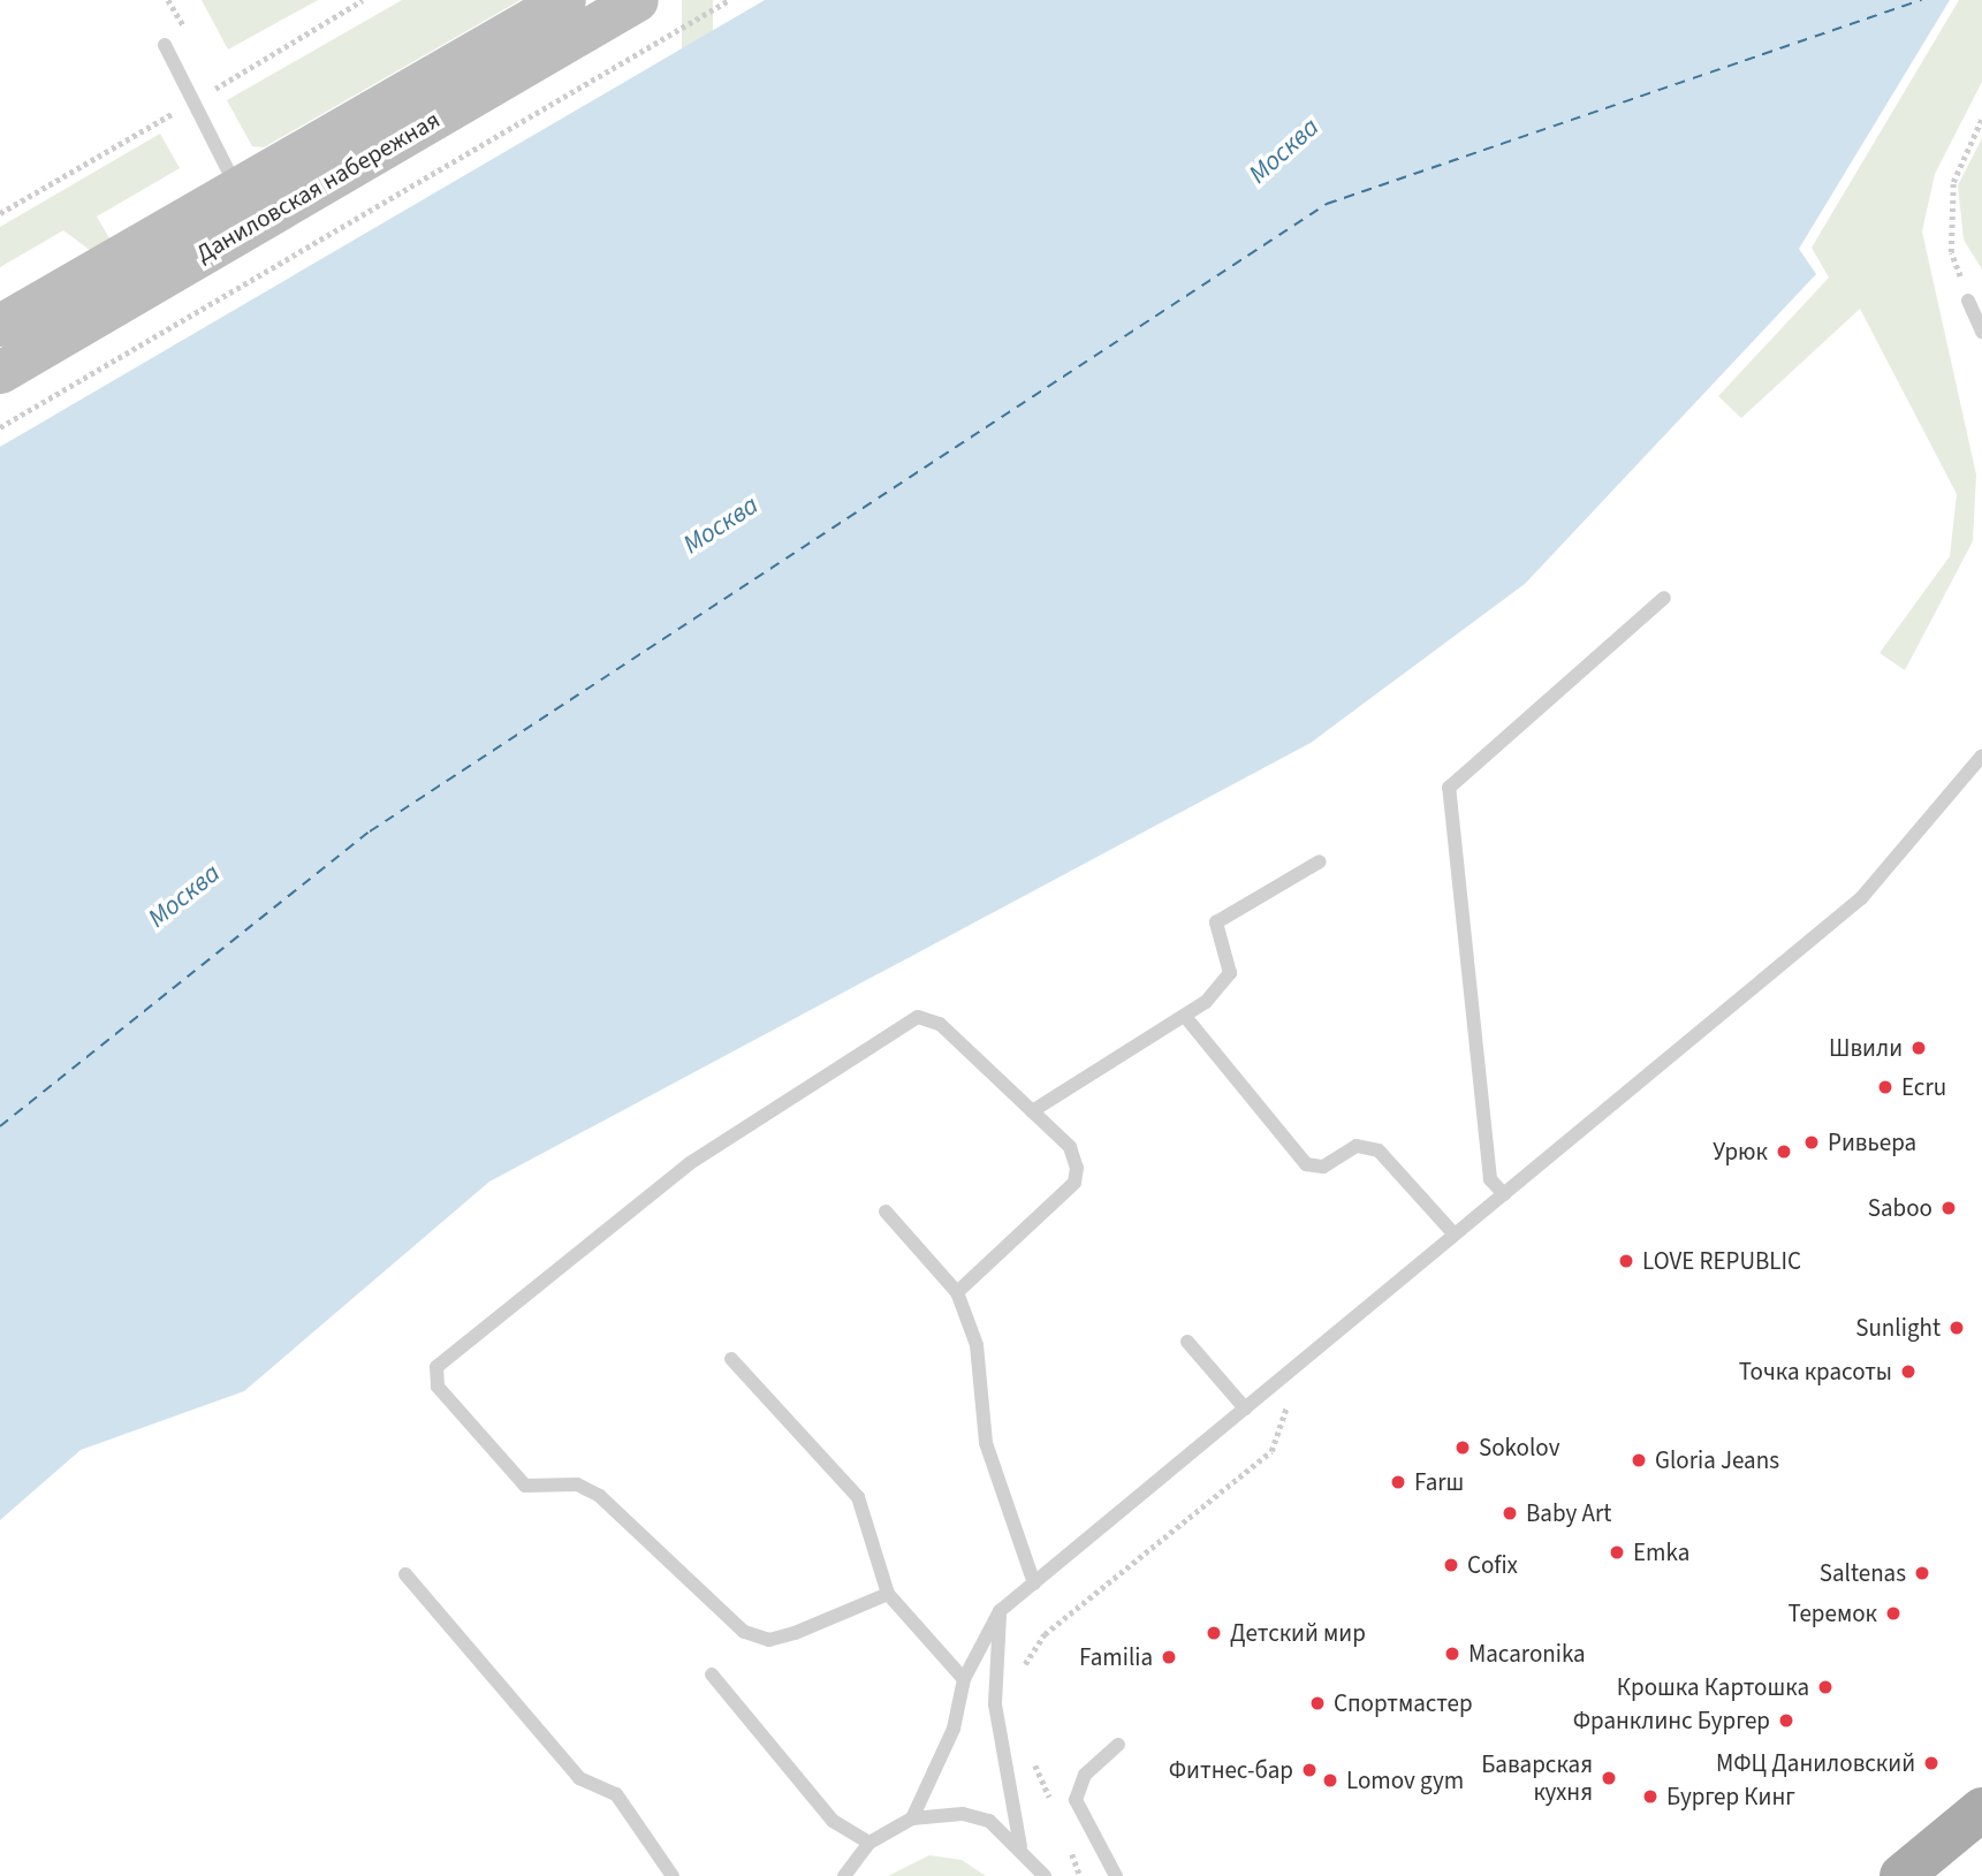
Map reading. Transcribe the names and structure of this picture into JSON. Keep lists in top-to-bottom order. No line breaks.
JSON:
{"streets":{"main road":["Даниловская набережная"]},"water":["Москва"],"places":["Швили","Ecru","Ривьера","Урюк","Saboo","LOVE REPUBLIC","Sunlight","Точка красоты","Sokolov","Gloria Jeans","Farш","Baby Art","Emka","Cofix","Saltenas","Теремок","Детский мир","Macaronika","Familia","Крошка Картошка","Спортмастер","Франклинс Бургер","МФЦ Даниловский","Фитнес-бар","Баварская кухня","Lomov gym","Бургер Кинг"]}
